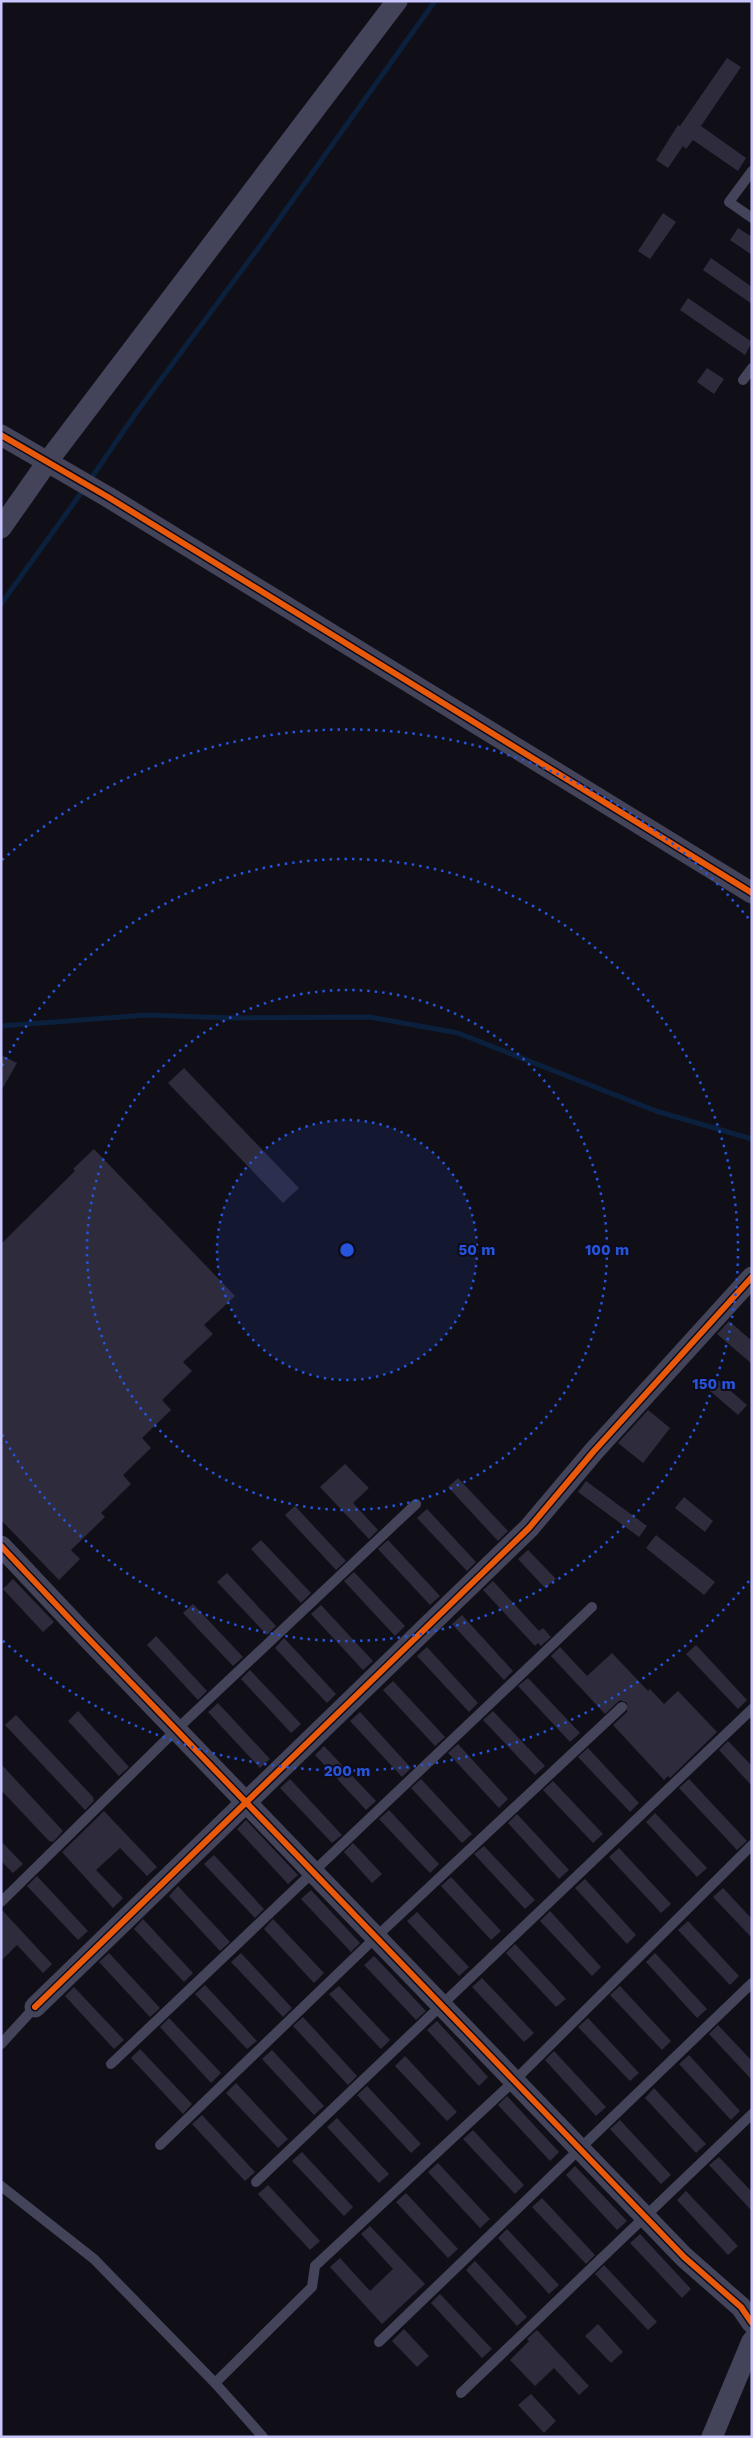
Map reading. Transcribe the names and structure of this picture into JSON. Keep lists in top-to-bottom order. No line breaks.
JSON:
{"rings":["50 m","100 m","150 m","200 m"]}
